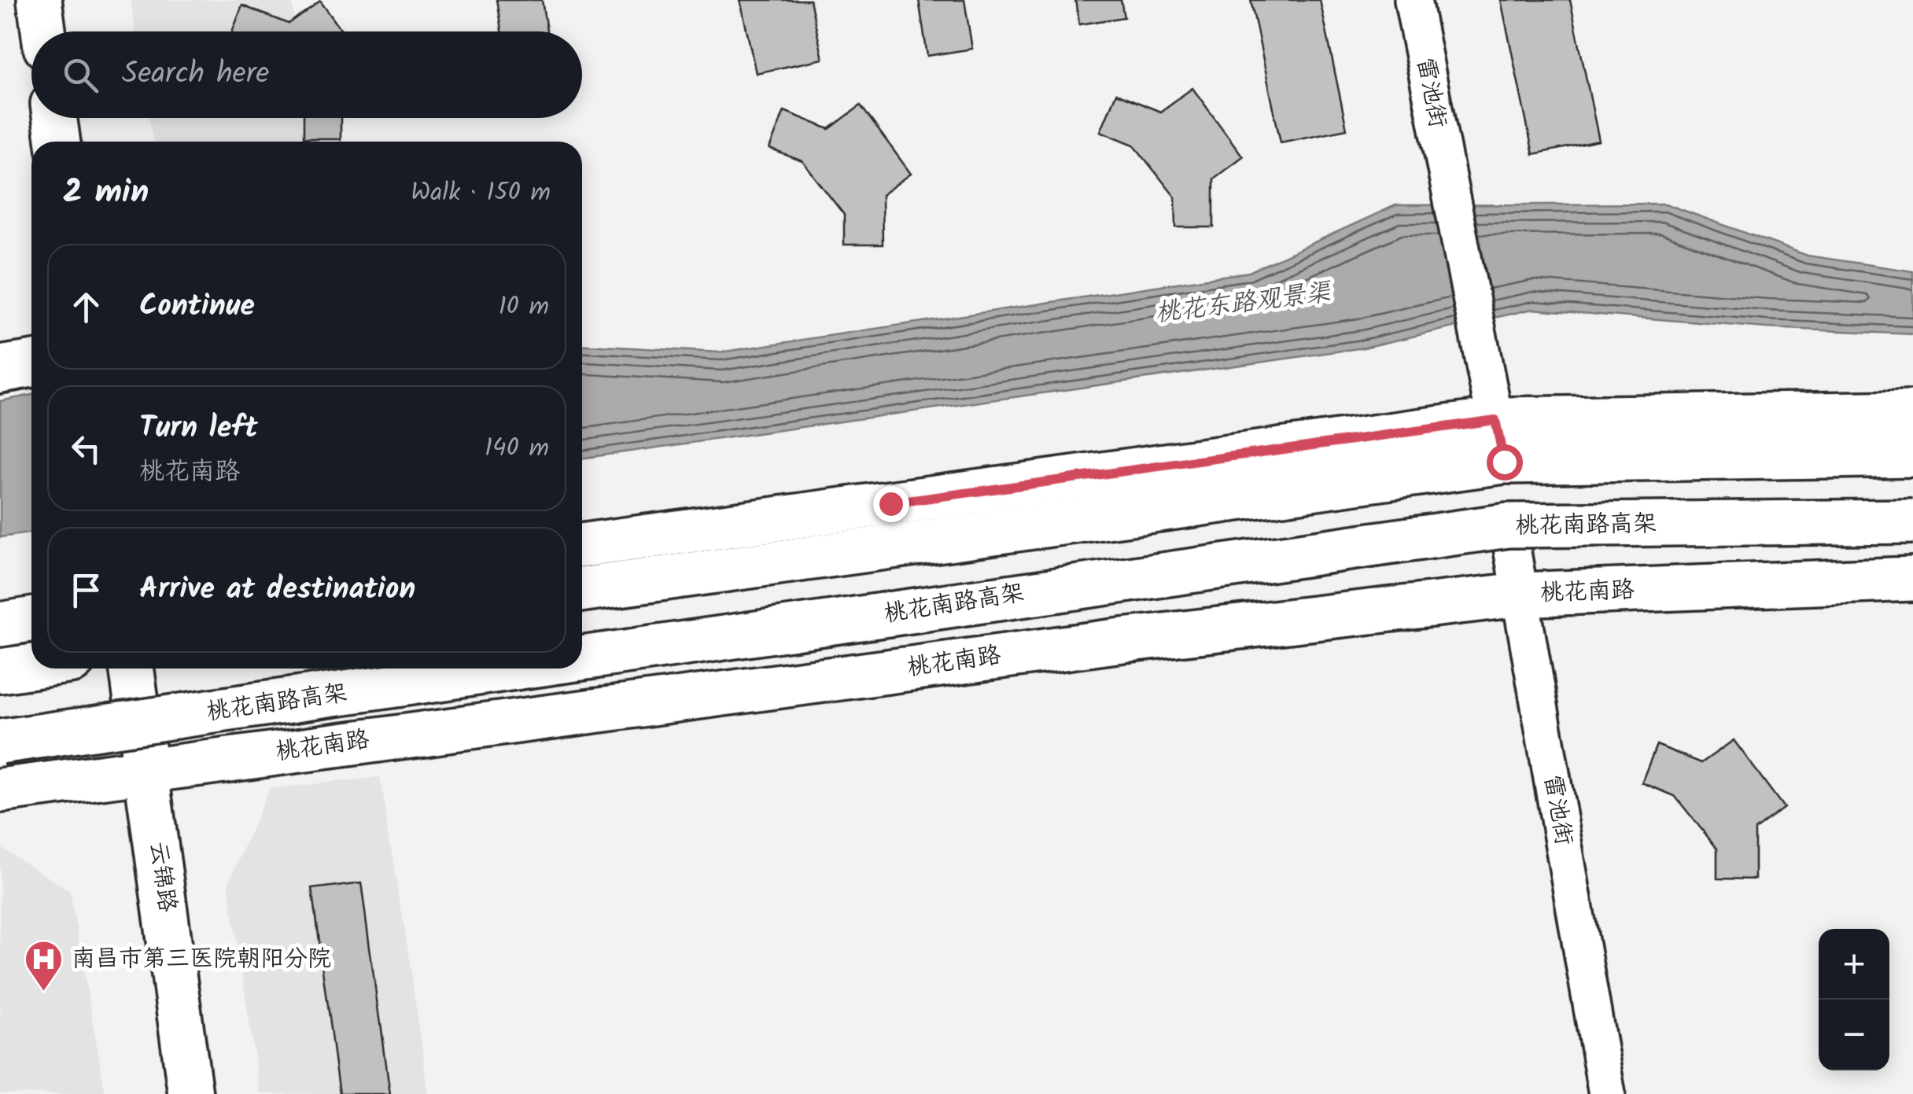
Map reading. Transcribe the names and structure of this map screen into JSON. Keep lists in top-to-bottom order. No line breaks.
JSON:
{"streets":{"main road":["桃花南路高架","桃花南路","云锦路"],"street":["雷池街"]},"crossings":[["雷池街","桃花南路高架"],["雷池街","桃花南路"],["桃花南路","云锦路"]],"water":["桃花东路观景渠"],"places":{"hospital":["南昌市第三医院朝阳分院"]},"page":{"search":"Search here","heading":["2 min","Walk · 150 m"],"list":[["Continue","10 m"],["Turn left","桃花南路","140 m"],"Arrive at destination"],"map_buttons":["+","−"]}}
